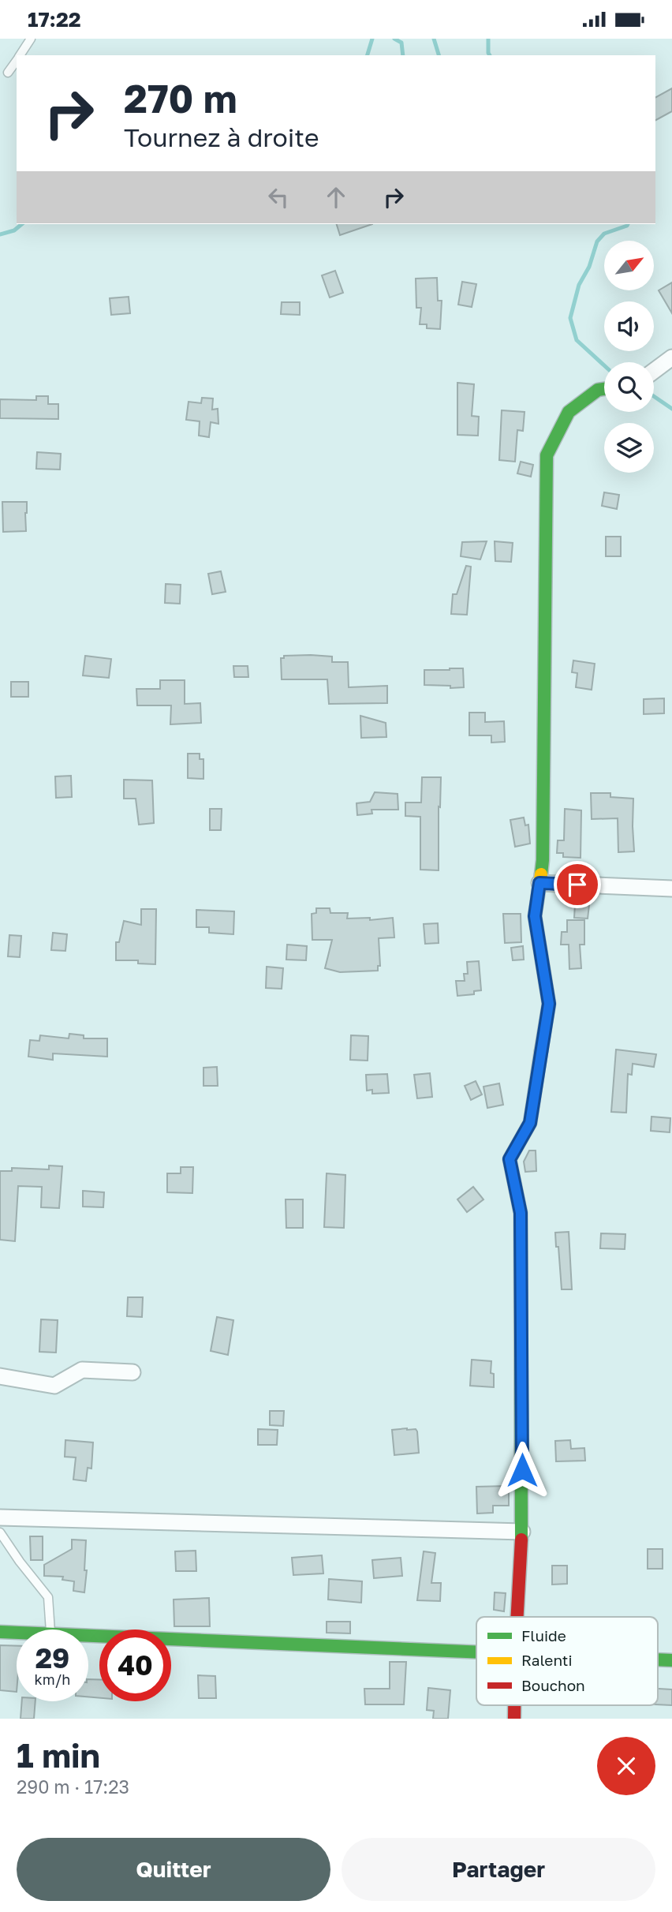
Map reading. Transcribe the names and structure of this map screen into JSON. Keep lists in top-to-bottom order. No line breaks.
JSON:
{"legend":["Fluide","Ralenti","Bouchon"],"north":"top right","page":{"status":"17:22","turn":["270 m","Tournez à droite"],"speed":"29 km/h","limit":"40","heading":["1 min","290 m · 17:23"],"buttons":["Quitter","Partager"]}}
